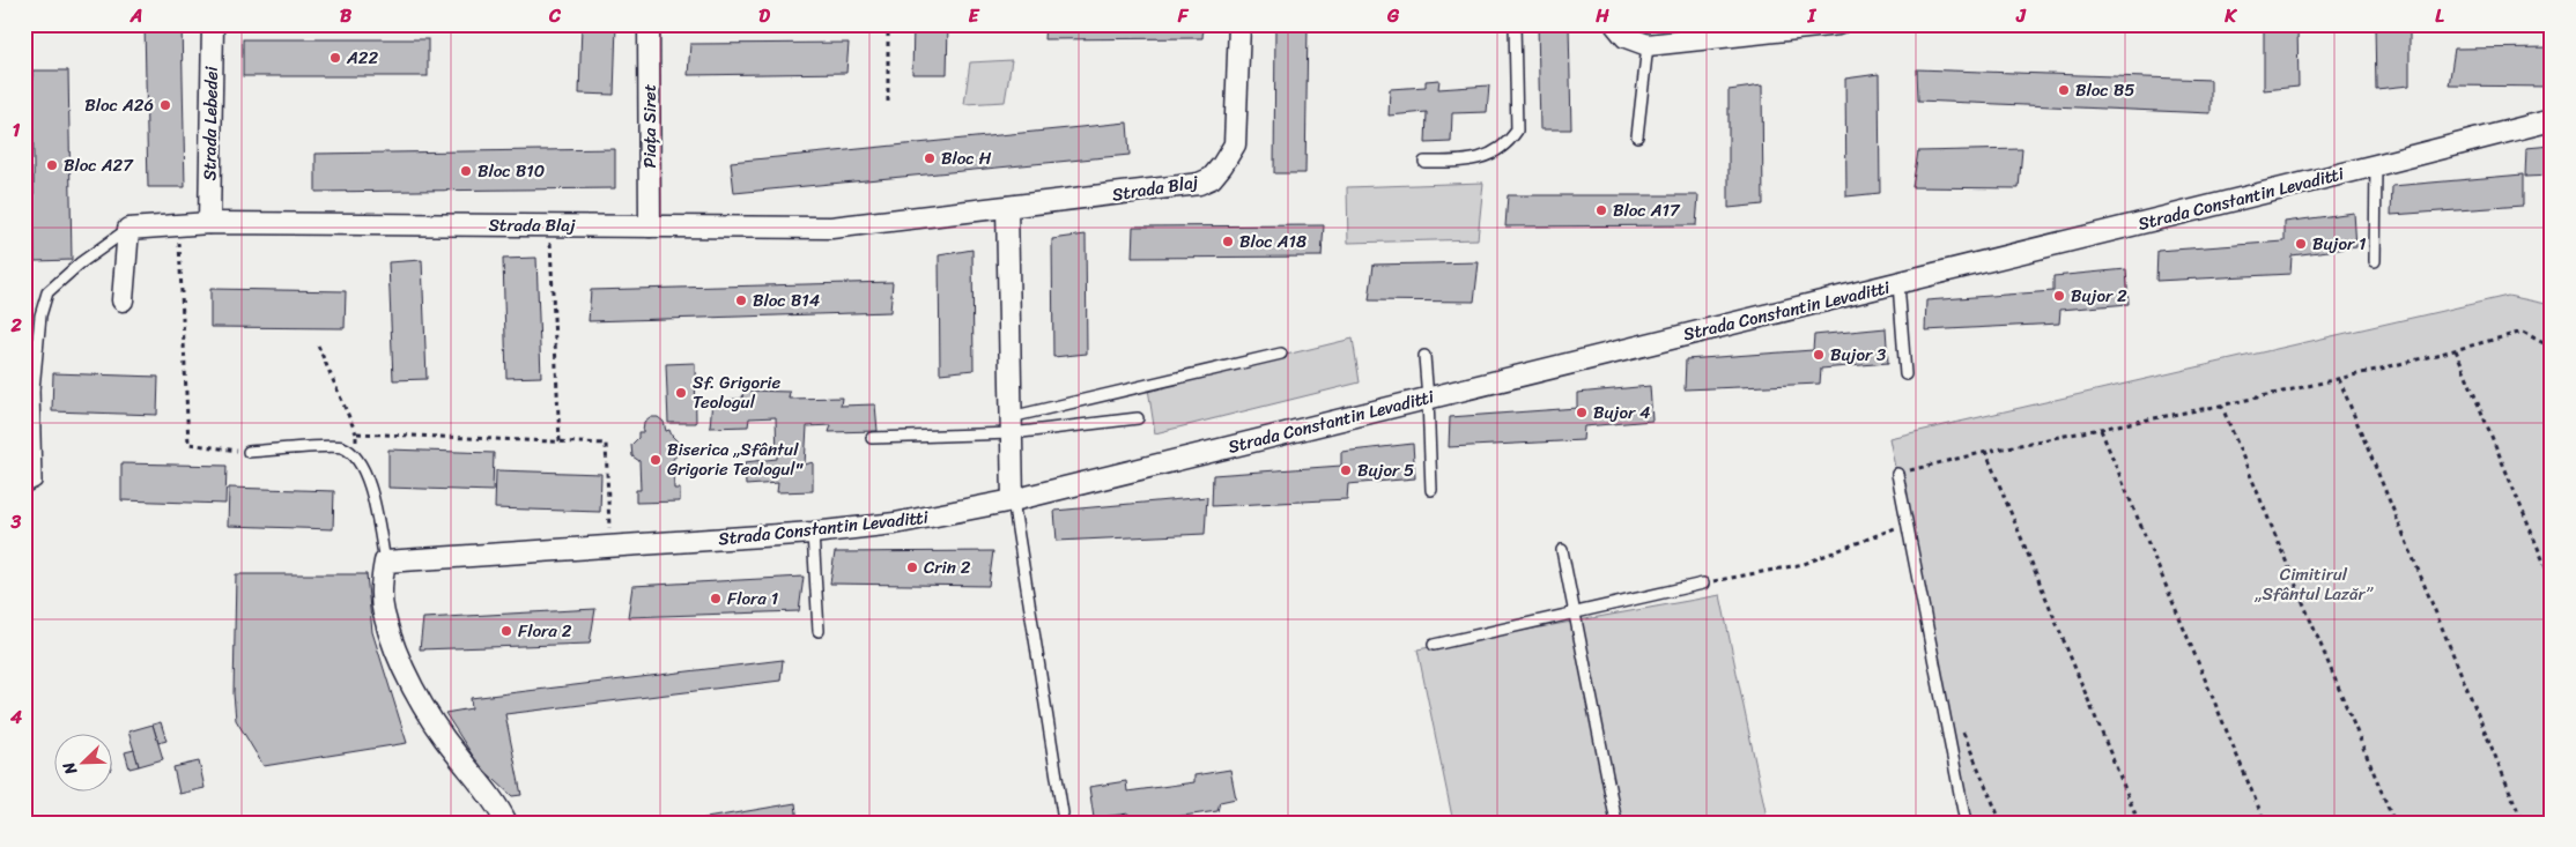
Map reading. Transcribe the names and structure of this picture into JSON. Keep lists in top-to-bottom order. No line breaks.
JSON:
{"streets":{"street":["Strada Lebedei","Piața Siret","Strada Blaj","Strada Constantin Levaditti"]},"crossings":[["Strada Lebedei","Strada Blaj"],["Piața Siret","Strada Blaj"]],"parks":["Cimitirul „Sfântul Lazăr”"],"places":["A22","Bloc B5","Bloc A26","Bloc H","Bloc A27","Bloc B10","Bloc A17","Bloc A18","Bujor 1","Bujor 2","Bloc B14","Bujor 3","Sf. Grigorie Teologul","Bujor 4","Biserica „Sfântul Grigorie Teologul\"","Bujor 5","Crin 2","Flora 1","Flora 2"],"north":"bottom left","grid":{"columns":["A","B","C","D","E","F","G","H","I","J","K","L"],"rows":["1","2","3","4"]}}
